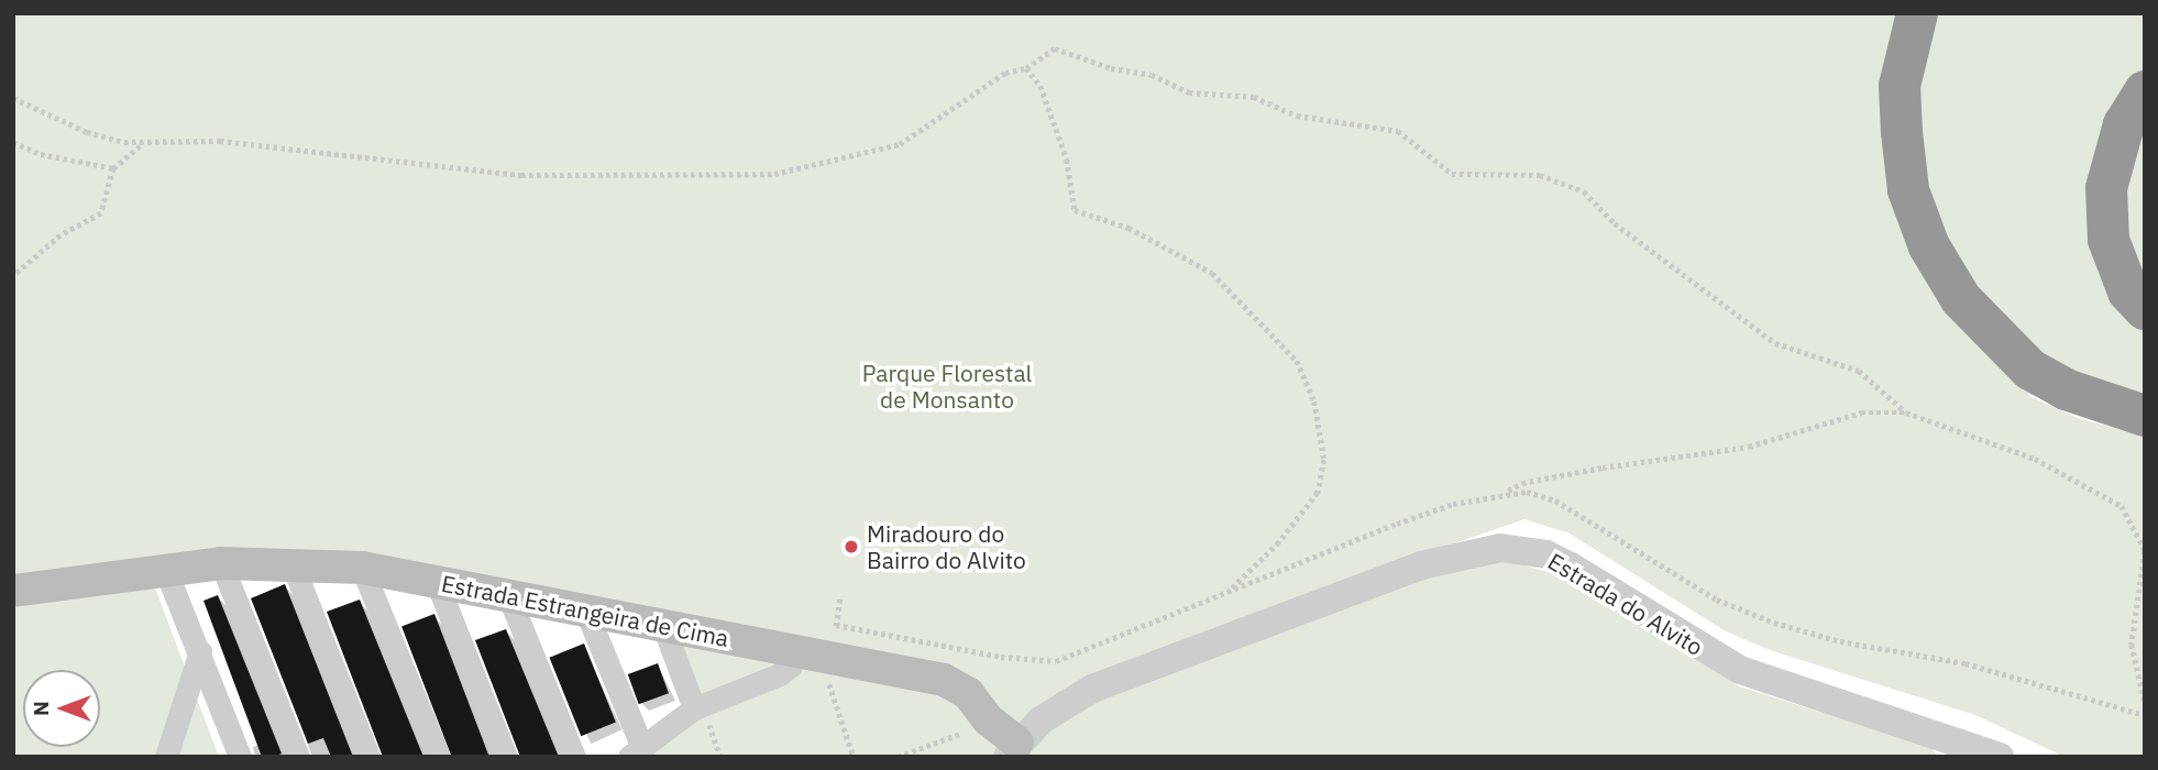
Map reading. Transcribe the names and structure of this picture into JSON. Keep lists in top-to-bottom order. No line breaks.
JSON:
{"streets":{"main road":["Estrada Estrangeira de Cima"],"street":["Estrada do Alvito"]},"crossings":[["Estrada do Alvito","Estrada Estrangeira de Cima"]],"parks":["Parque Florestal de Monsanto"],"places":["Miradouro do Bairro do Alvito"],"north":"left"}
